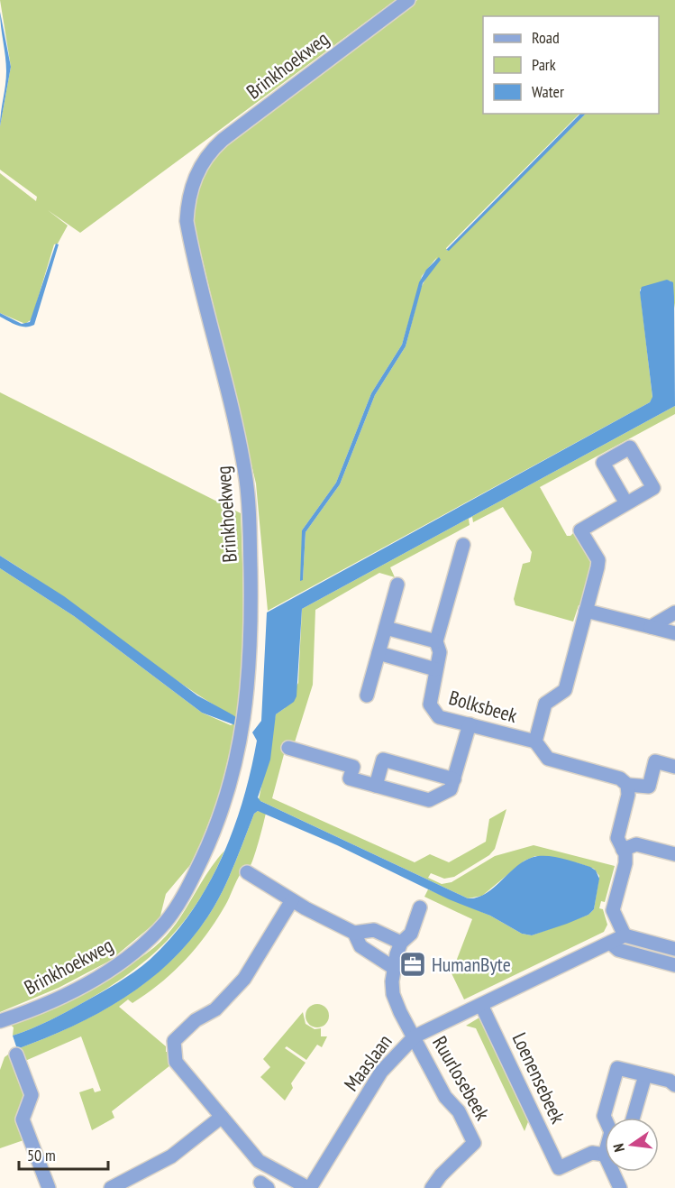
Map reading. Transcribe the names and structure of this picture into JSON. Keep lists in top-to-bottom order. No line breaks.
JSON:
{"streets":{"street":["Brinkhoekweg","Bolksbeek","Maaslaan","Ruurlosebeek","Loenensebeek"]},"crossings":[["Maaslaan","Ruurlosebeek"],["Maaslaan","Loenensebeek"]],"places":{"office":["HumanByte"]},"legend":["Road","Park","Water"],"scale_bar":"50 m","north":"left"}
